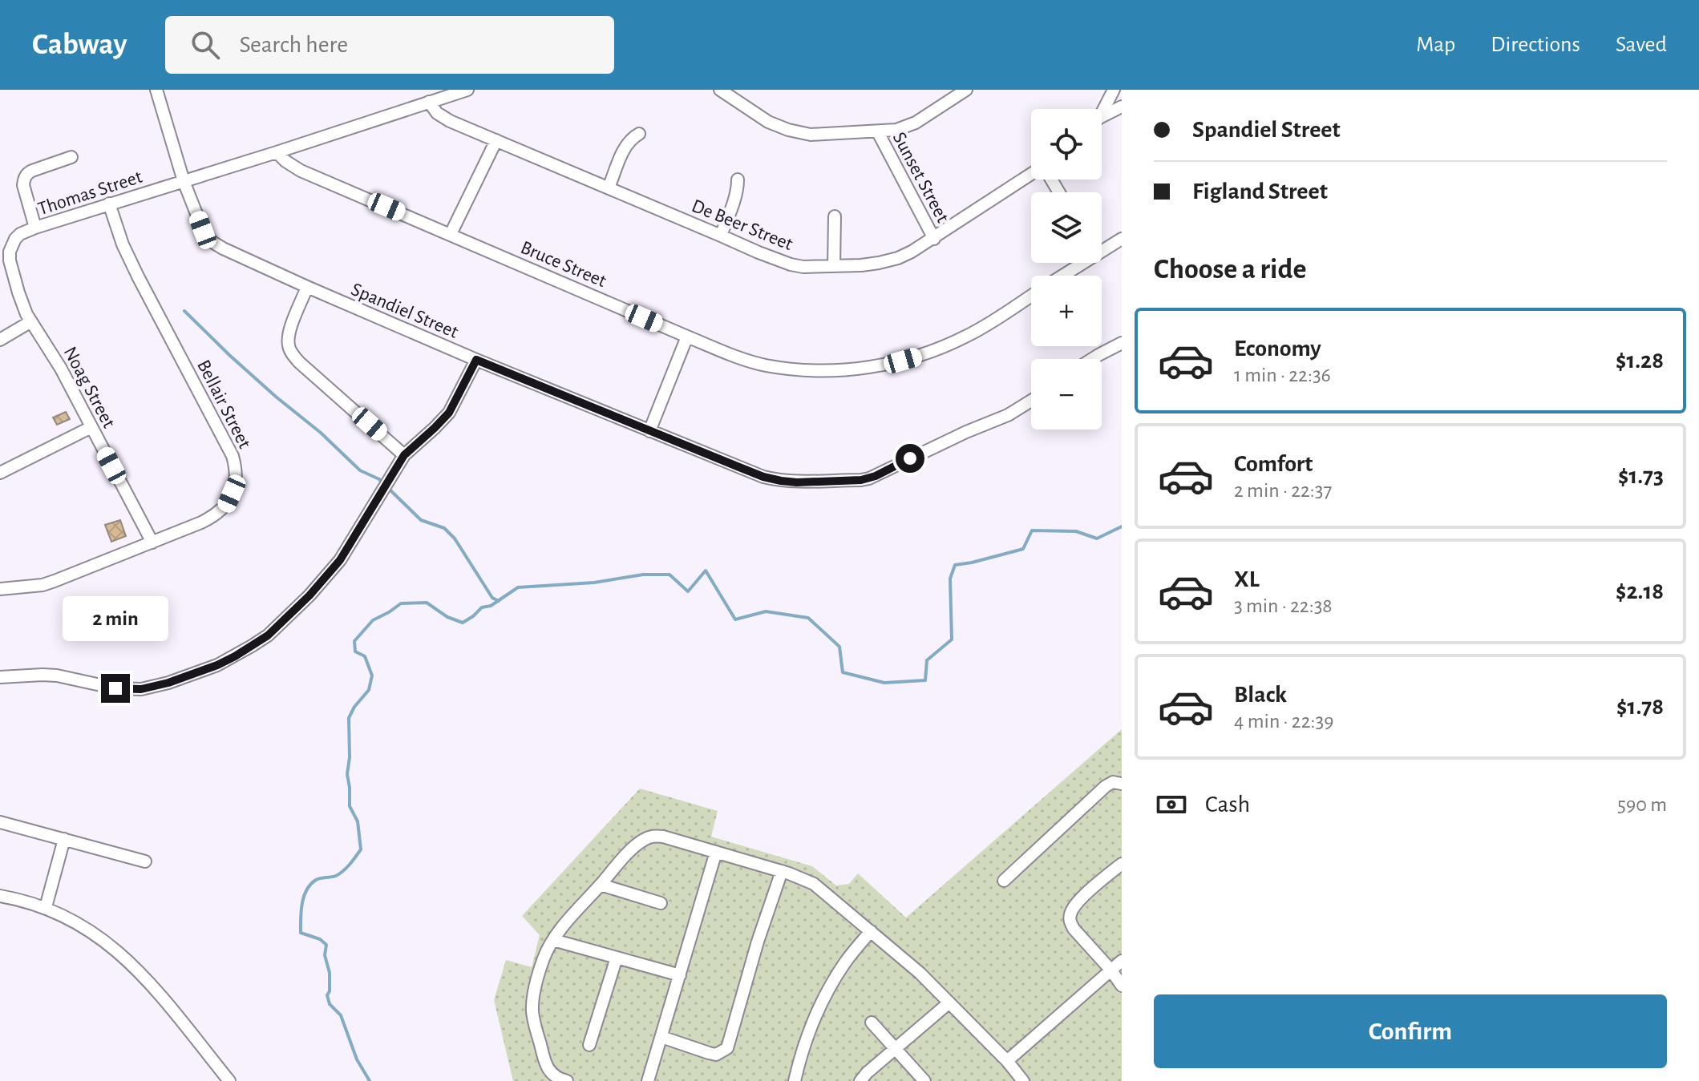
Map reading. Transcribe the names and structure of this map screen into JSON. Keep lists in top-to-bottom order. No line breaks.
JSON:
{"streets":{"street":["Sunset Street","Thomas Street","De Beer Street","Bruce Street","Spandiel Street","Noag Street","Bellair Street"]},"crossings":[["Sunset Street","De Beer Street"],["Thomas Street","Spandiel Street"],["Thomas Street","Noag Street"],["Thomas Street","Bellair Street"],["Noag Street","Bellair Street"]],"page":{"header":"Cabway","search":"Search here","nav":["Map","Directions","Saved"],"banner":["Spandiel Street","Figland Street"],"map_buttons":["+","−"],"heading":"Choose a ride","list":[{"name":"Economy","note":"1 min · 22:36","value":"$1.28"},{"name":"Comfort","note":"2 min · 22:37","value":"$1.73"},{"name":"XL","note":"3 min · 22:38","value":"$2.18"},{"name":"Black","note":"4 min · 22:39","value":"$1.78"}],"bubble":"2 min","pay":["Cash","590 m"],"buttons":"Confirm"}}
